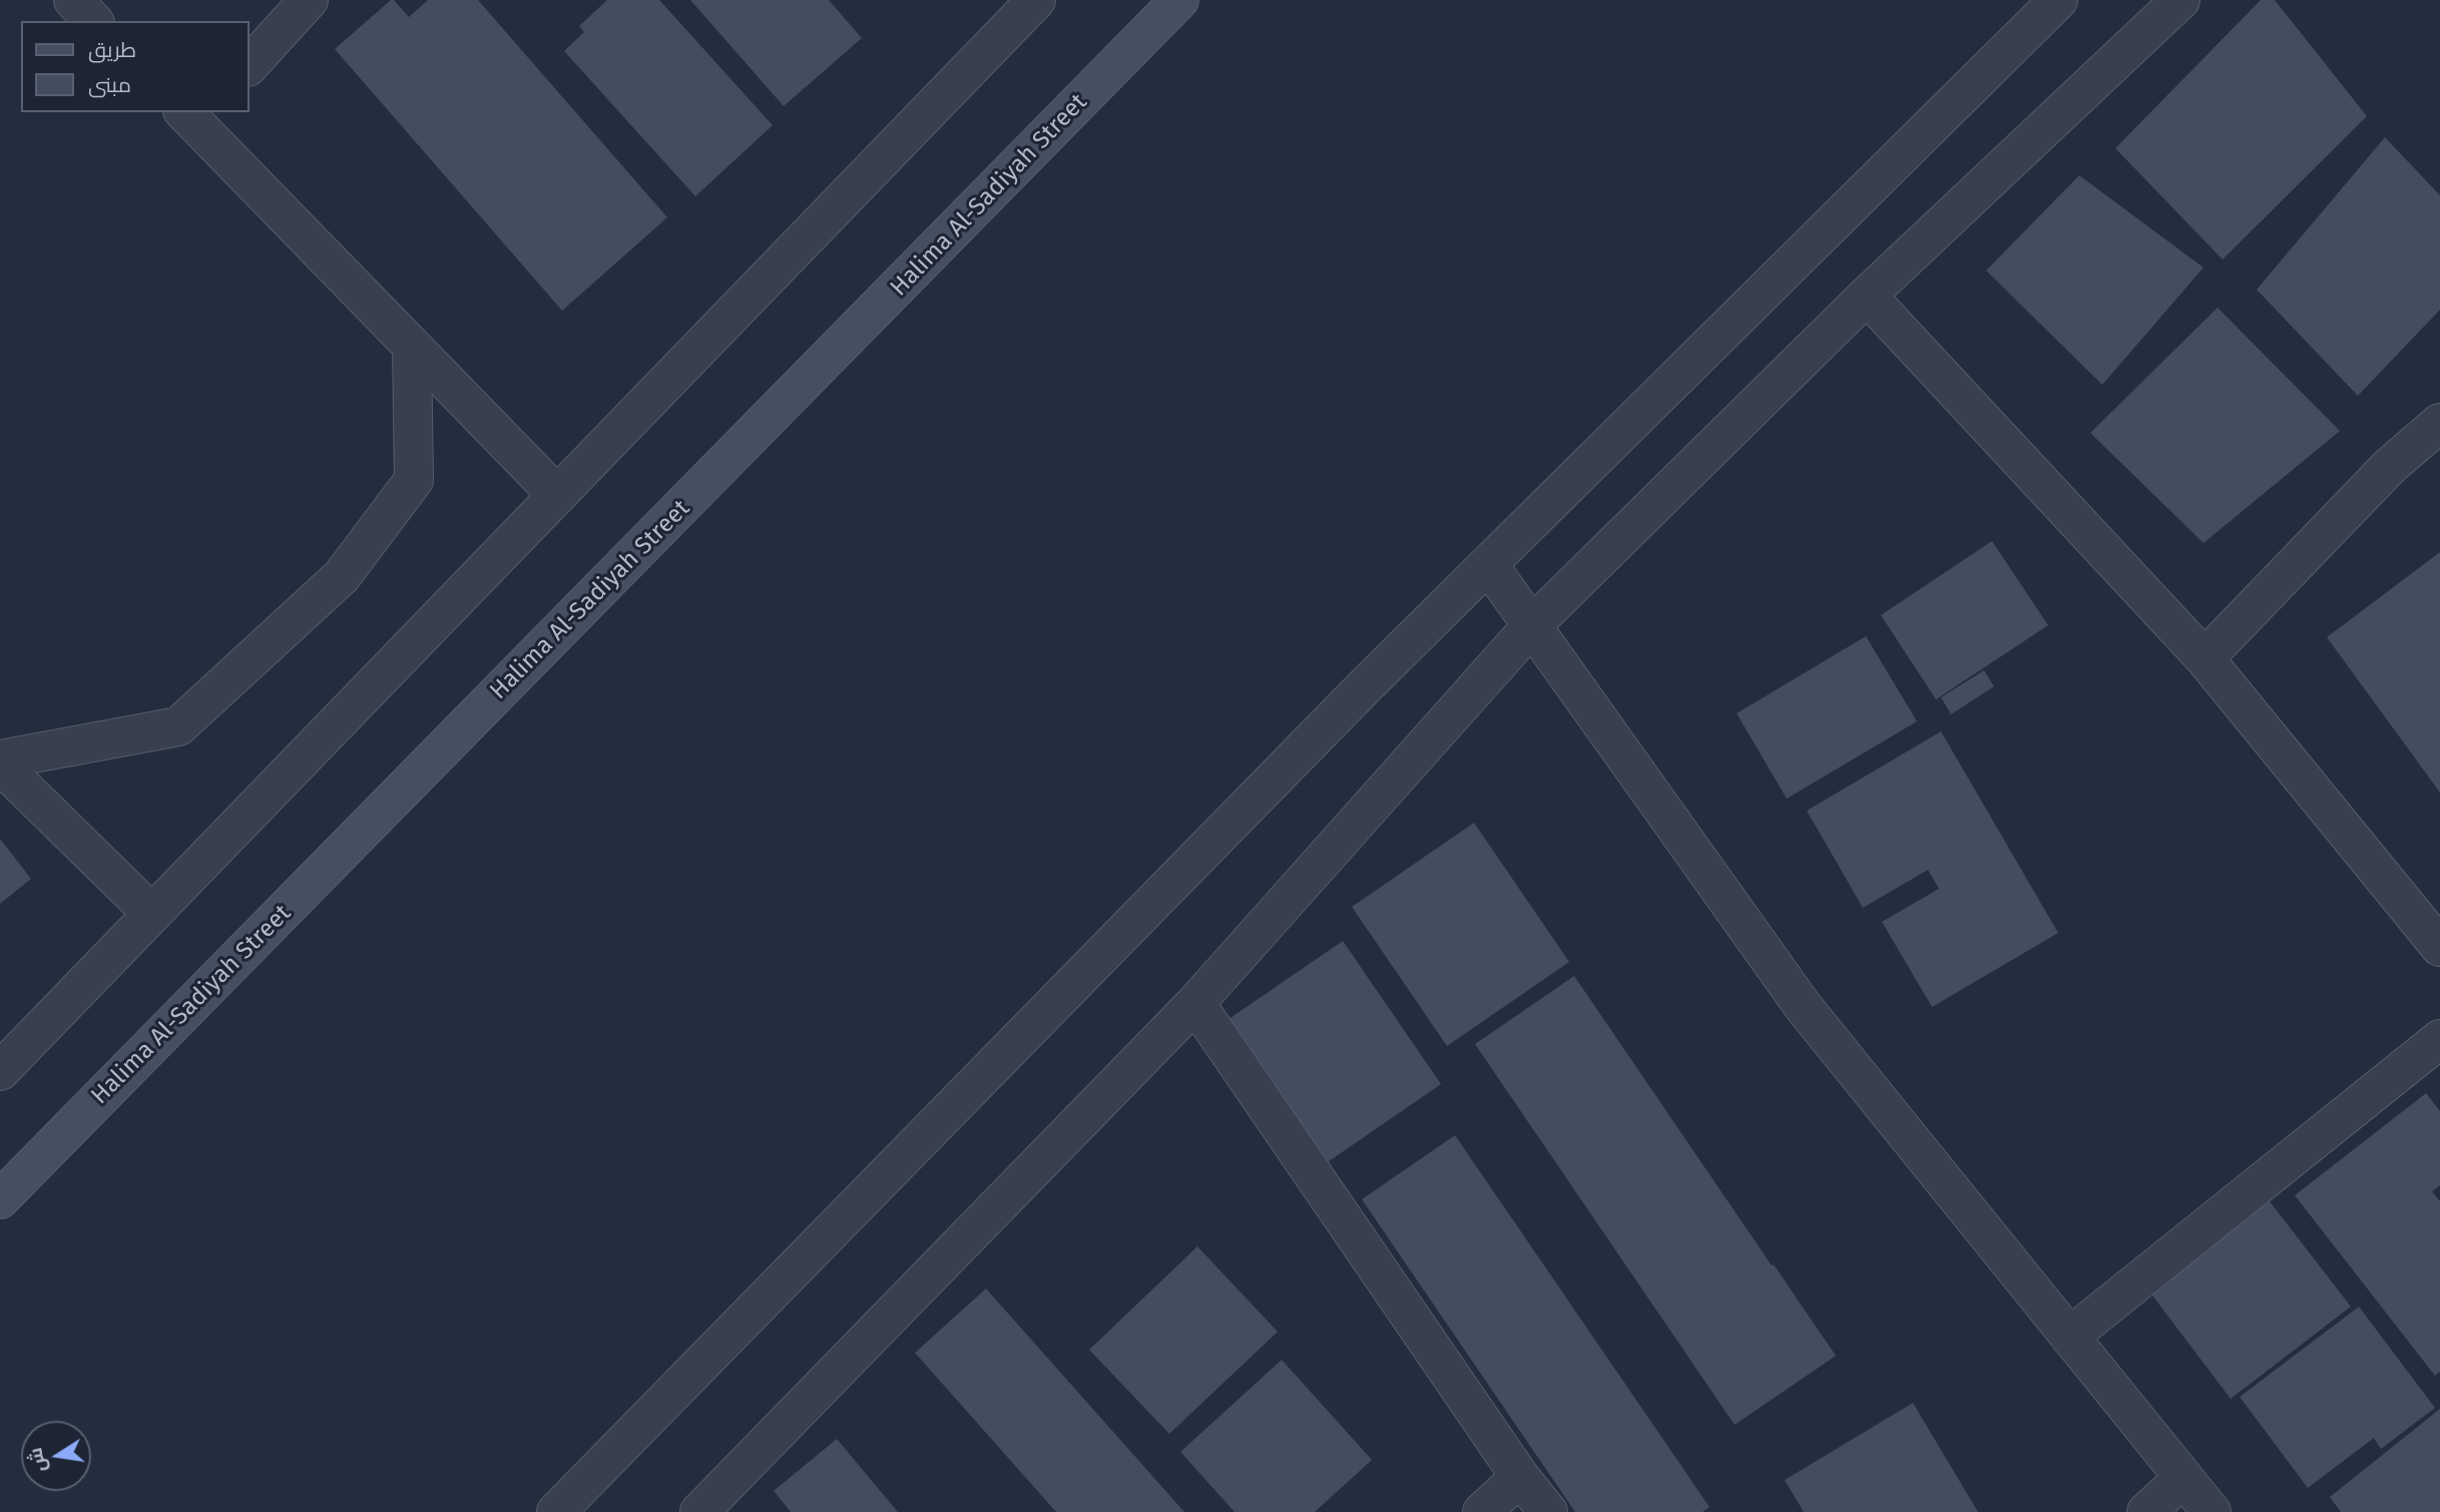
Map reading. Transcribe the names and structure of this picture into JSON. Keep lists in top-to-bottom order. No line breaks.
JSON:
{"streets":{"street":["Halima Al-Sadiyah Street"]},"legend":["طريق","مبنى"],"north":"left"}
